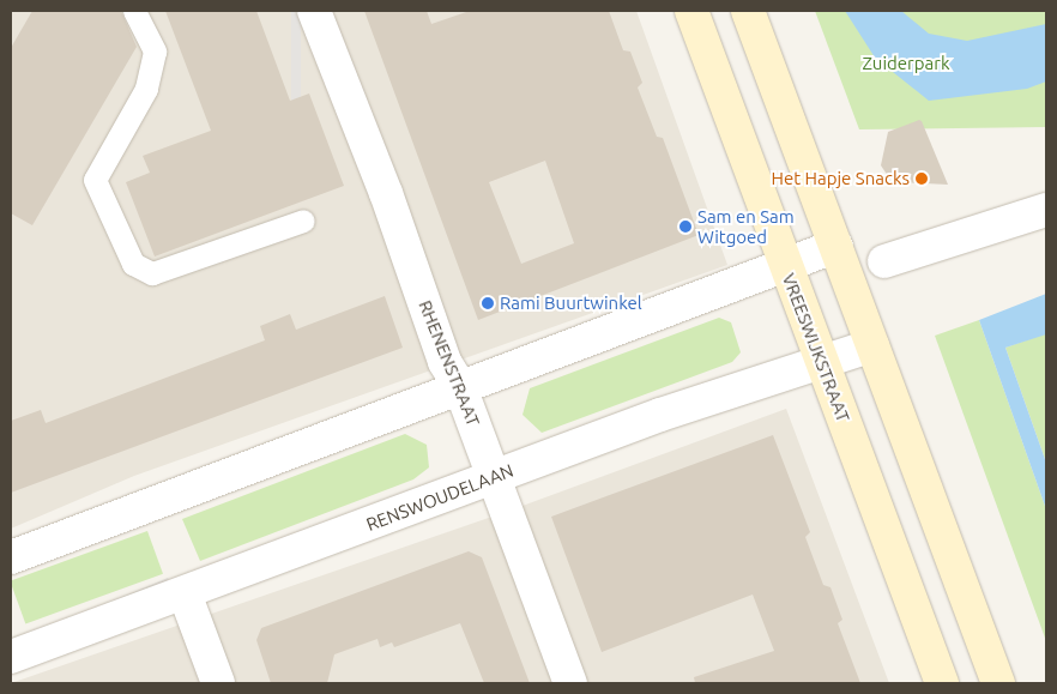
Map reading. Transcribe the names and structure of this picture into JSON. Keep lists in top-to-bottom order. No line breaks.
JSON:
{"streets":{"main road":["VREESWIJKSTRAAT"],"street":["RHENENSTRAAT","RENSWOUDELAAN"]},"crossings":[["VREESWIJKSTRAAT","RENSWOUDELAAN"],["RHENENSTRAAT","RENSWOUDELAAN"]],"parks":["Zuiderpark"],"places":["Het Hapje Snacks","Sam en Sam Witgoed","Rami Buurtwinkel"]}
